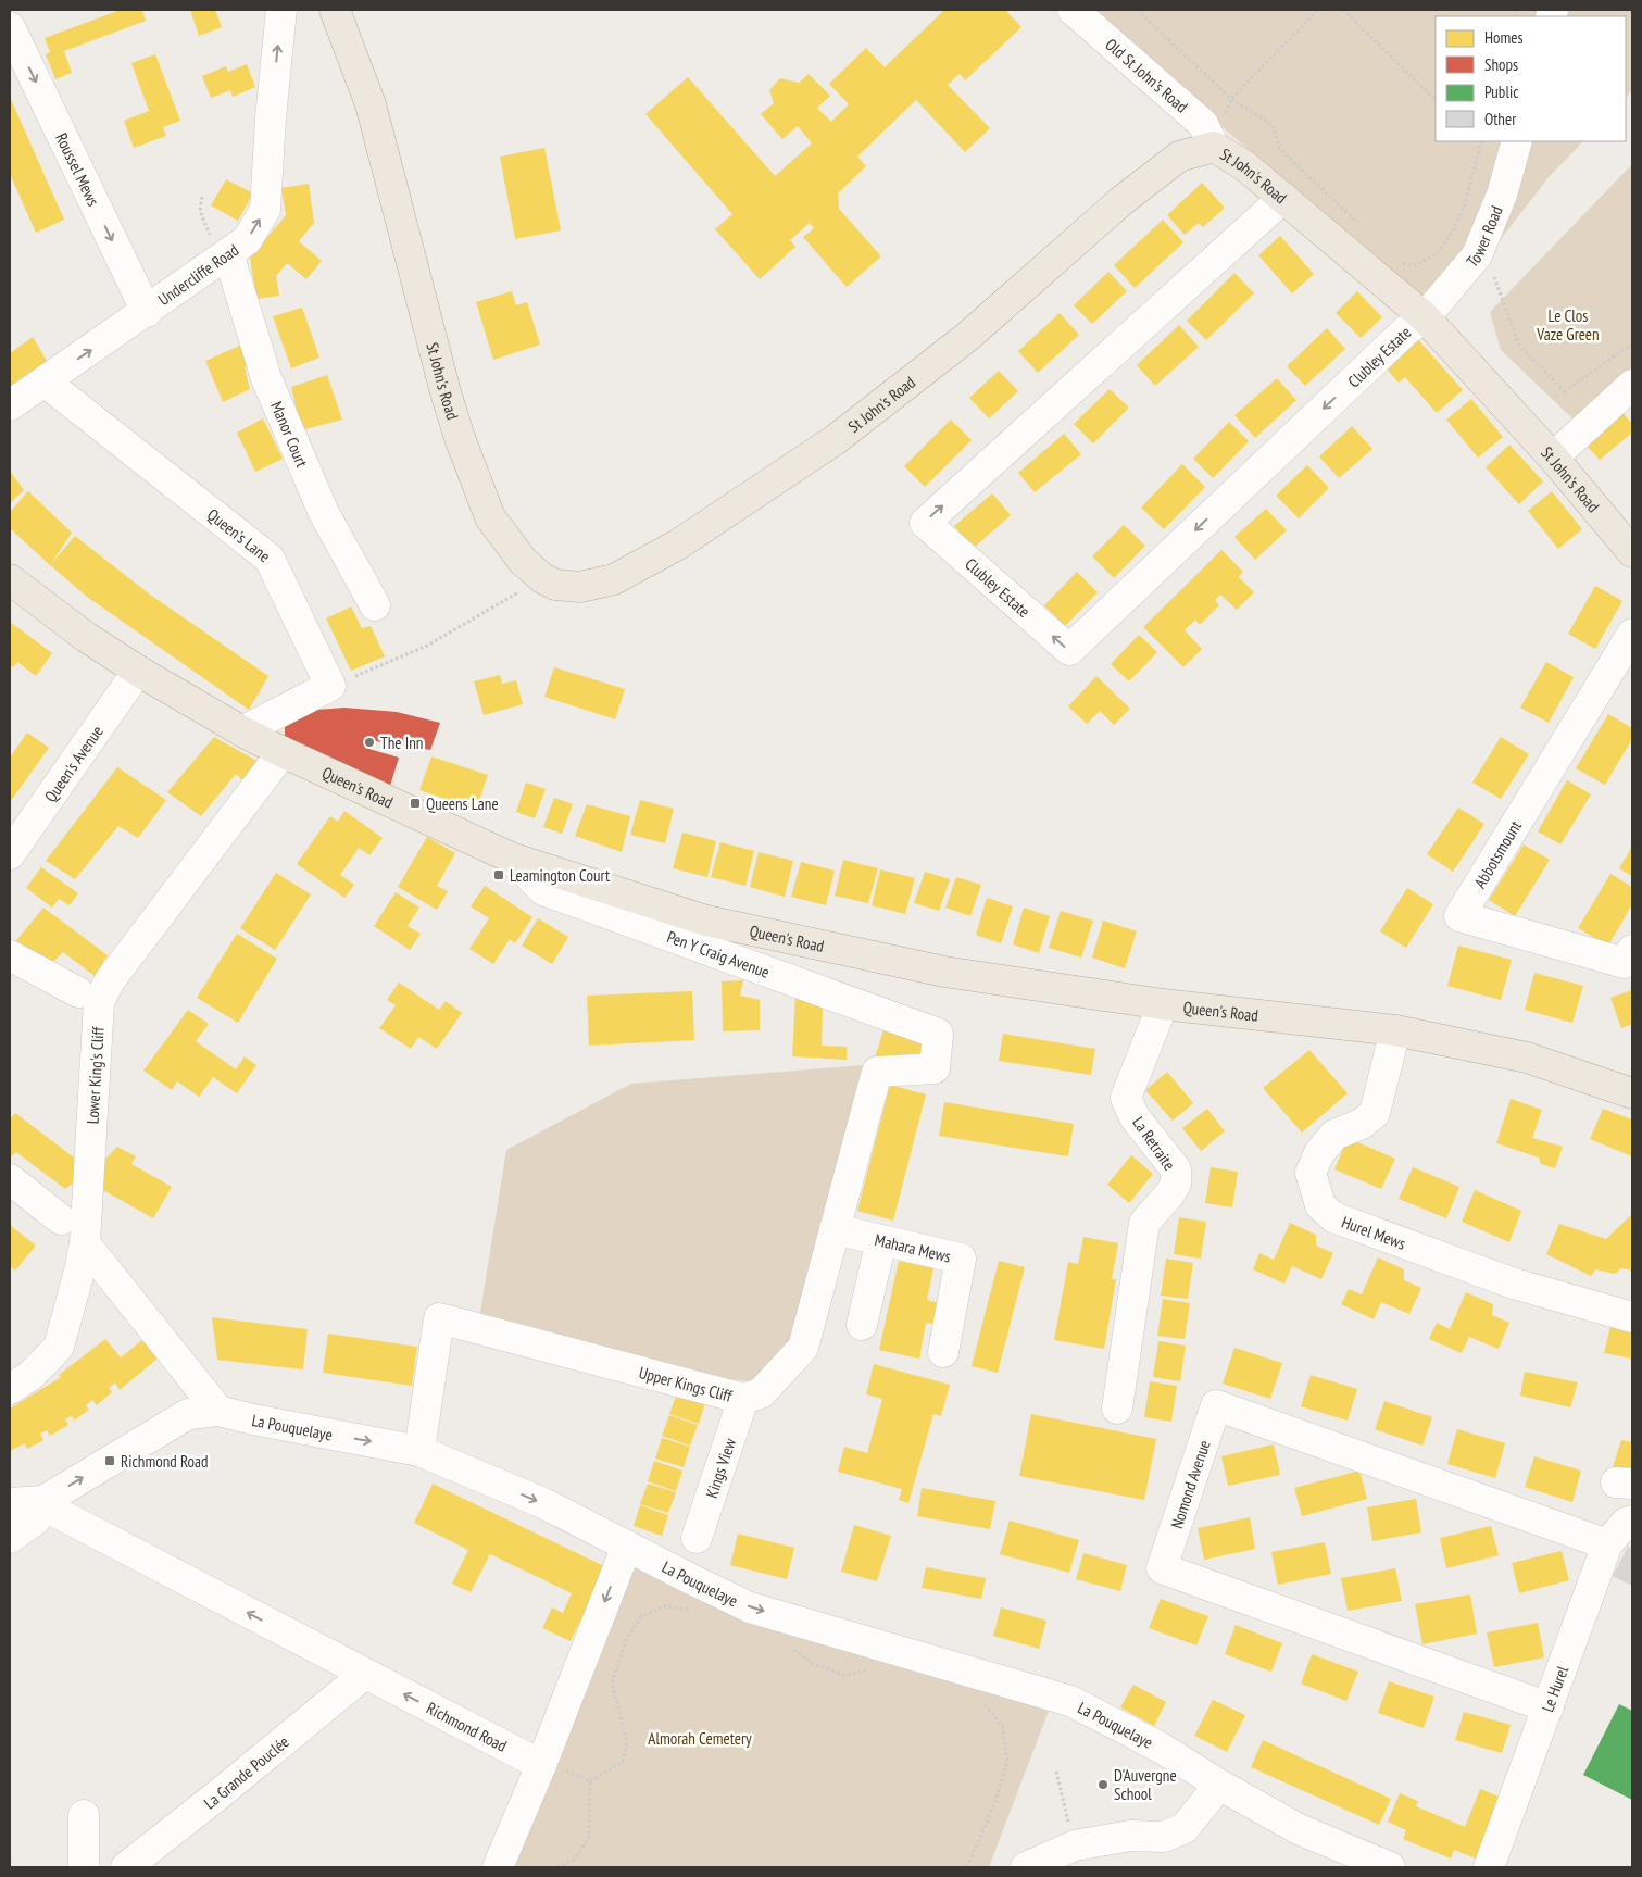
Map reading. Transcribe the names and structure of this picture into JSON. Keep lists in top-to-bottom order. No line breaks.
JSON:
{"streets":{"main road":["St John's Road","Queen's Road"],"street":["Old St John's Road","Roussel Mews","Tower Road","Undercliffe Road","Clubley Estate","Manor Court","Queen's Lane","Queen's Avenue","Abbotsmount","Pen Y Craig Avenue","Lower King's Cliff","La Retraite","Hurel Mews","Mahara Mews","Upper Kings Cliff","La Pouquelaye","Kings View","Nomond Avenue","Le Hurel","Richmond Road","La Grande Pouclée"]},"crossings":[["Old St John's Road","St John's Road"],["Roussel Mews","Undercliffe Road"],["St John's Road","Tower Road"],["St John's Road","Clubley Estate"],["Tower Road","Clubley Estate"],["Undercliffe Road","Manor Court"],["Undercliffe Road","Queen's Lane"],["Queen's Avenue","Queen's Road"],["Queen's Road","Pen Y Craig Avenue"],["Queen's Road","Lower King's Cliff"],["Queen's Road","La Retraite"],["Queen's Road","Hurel Mews"],["Pen Y Craig Avenue","Upper Kings Cliff"],["Mahara Mews","Upper Kings Cliff"],["Upper Kings Cliff","La Pouquelaye"],["Upper Kings Cliff","Kings View"],["La Pouquelaye","Richmond Road"],["Nomond Avenue","Le Hurel"],["Richmond Road","La Grande Pouclée"]],"one_way":["Roussel Mews","Undercliffe Road","La Pouquelaye","Richmond Road"],"parks":["Le Clos Vaze Green","Almorah Cemetery"],"places":{"other":["The Inn","D'Auvergne School"],"transit":["Queens Lane","Leamington Court","Richmond Road"]},"legend":["Homes","Shops","Public","Other"]}
